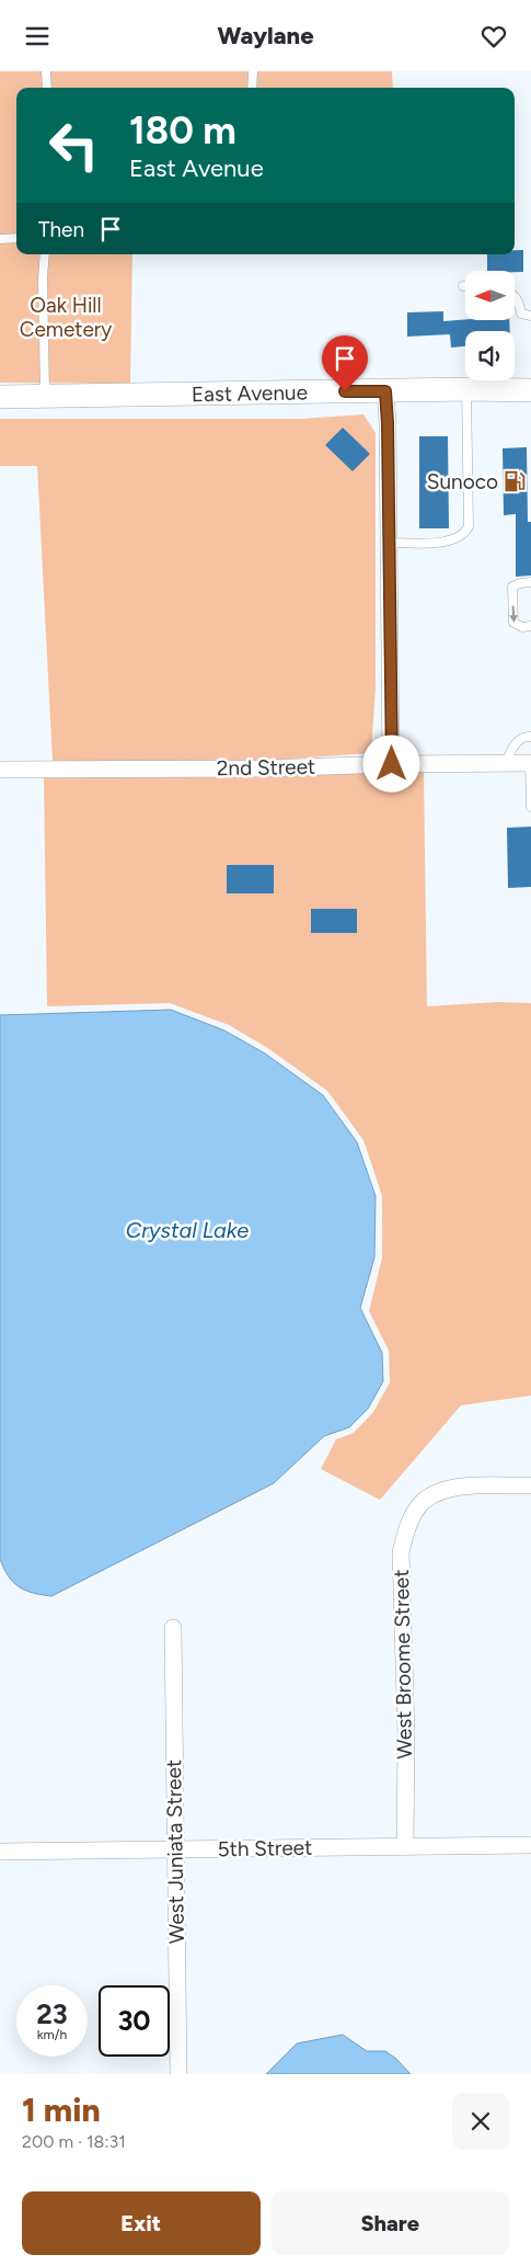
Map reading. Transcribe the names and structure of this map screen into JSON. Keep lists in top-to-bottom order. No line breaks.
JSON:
{"streets":{"street":["East Avenue","2nd Street","West Broome Street","5th Street","West Juniata Street"]},"crossings":[["West Broome Street","5th Street"],["5th Street","West Juniata Street"]],"water":["Crystal Lake"],"parks":["Oak Hill Cemetery"],"places":{"fuel station":["Sunoco"]},"north":"left","page":{"header":"Waylane","turn":["180 m","East Avenue"],"then":"Then","speed":"23 km/h","limit":"30","heading":["1 min","200 m · 18:31"],"buttons":["Exit","Share"]}}
